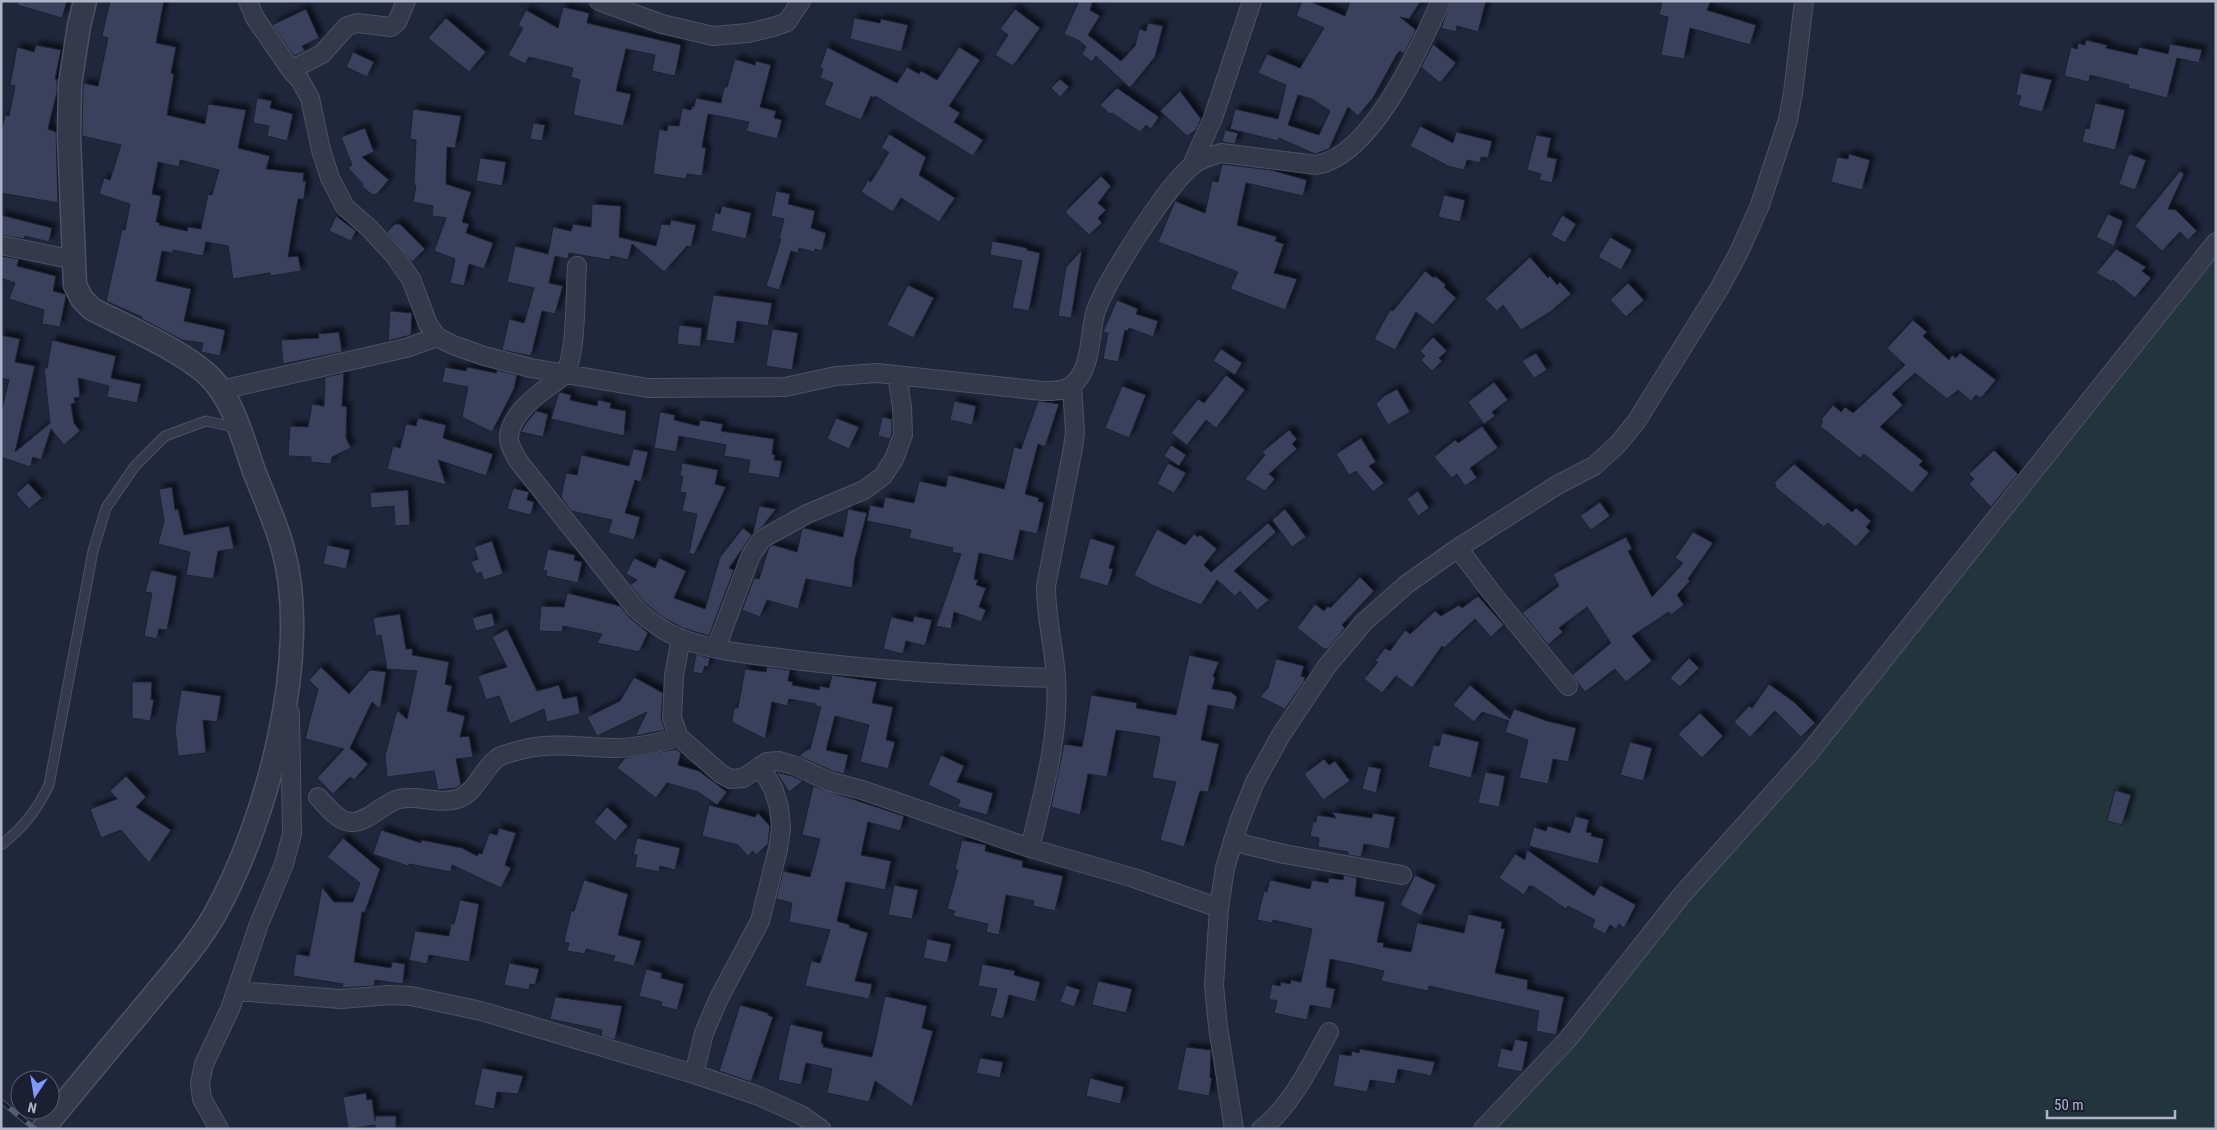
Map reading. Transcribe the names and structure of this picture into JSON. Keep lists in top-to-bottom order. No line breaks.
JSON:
{"scale_bar":"50 m","north":"bottom"}
